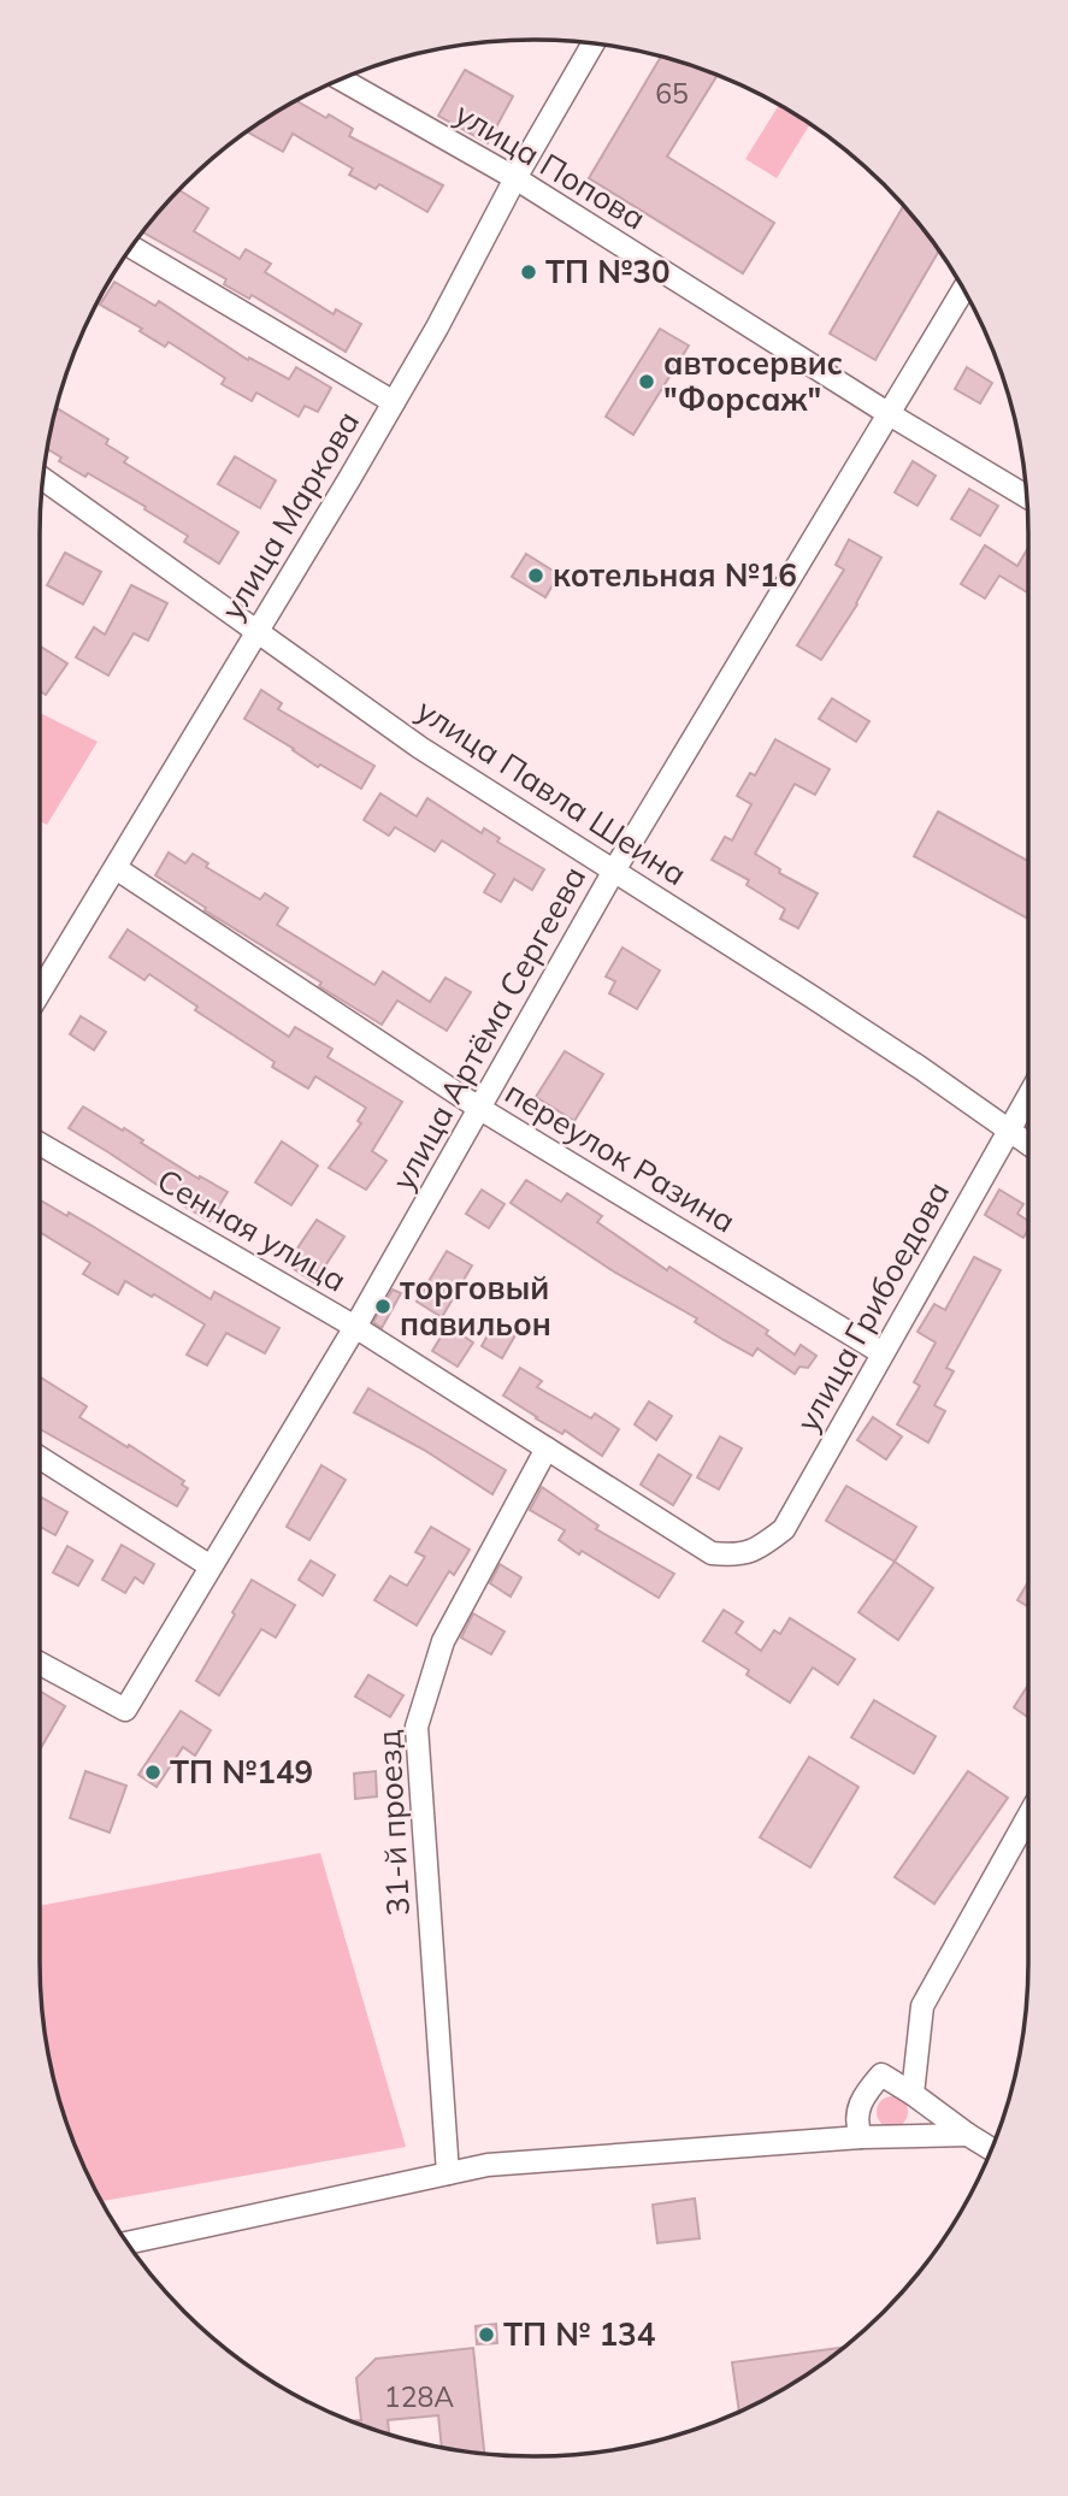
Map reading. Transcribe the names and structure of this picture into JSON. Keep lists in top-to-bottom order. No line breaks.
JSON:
{"streets":{"street":["улица Попова","улица Маркова","улица Павла Шеина","улица Артёма Сергеева","переулок Разина","Сенная улица","улица Грибоедова","31-й проезд"]},"crossings":[["улица Попова","улица Маркова"],["улица Попова","улица Артёма Сергеева"],["улица Маркова","улица Павла Шеина"],["улица Маркова","переулок Разина"],["улица Павла Шеина","улица Артёма Сергеева"],["улица Павла Шеина","улица Грибоедова"],["улица Артёма Сергеева","переулок Разина"],["улица Артёма Сергеева","Сенная улица"],["переулок Разина","улица Грибоедова"],["Сенная улица","улица Грибоедова"],["Сенная улица","31-й проезд"]],"places":["ТП №30","автосервис \"Форсаж\"","котельная №16","торговый павильон","ТП №149","ТП № 134"],"house_numbers":["65","128А"]}
